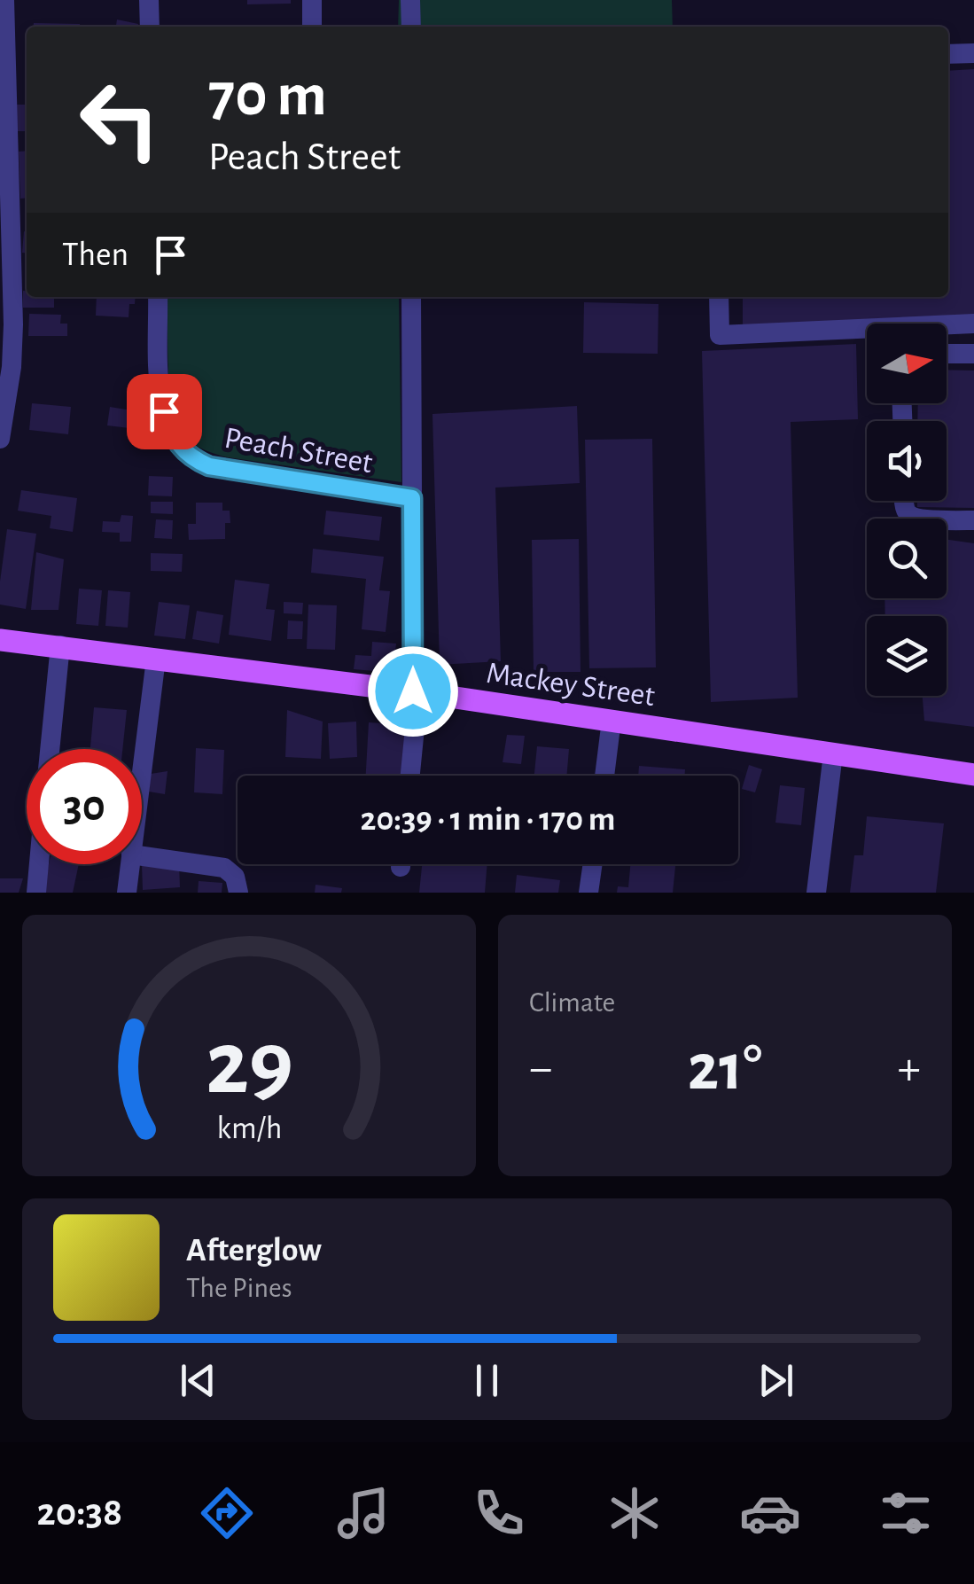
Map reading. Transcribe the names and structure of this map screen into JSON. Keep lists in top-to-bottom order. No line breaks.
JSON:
{"streets":{"main road":["Mackey Street"],"street":["Peach Street"]},"north":"right","page":{"turn":["70 m","Peach Street"],"then":"Then","limit":"30","trip":"20:39 · 1 min · 170 m","tile":"Climate","heat":["−","21°","+"],"song":["Afterglow","The Pines"],"tabs":"20:38","gauge":["29","km/h"]}}
